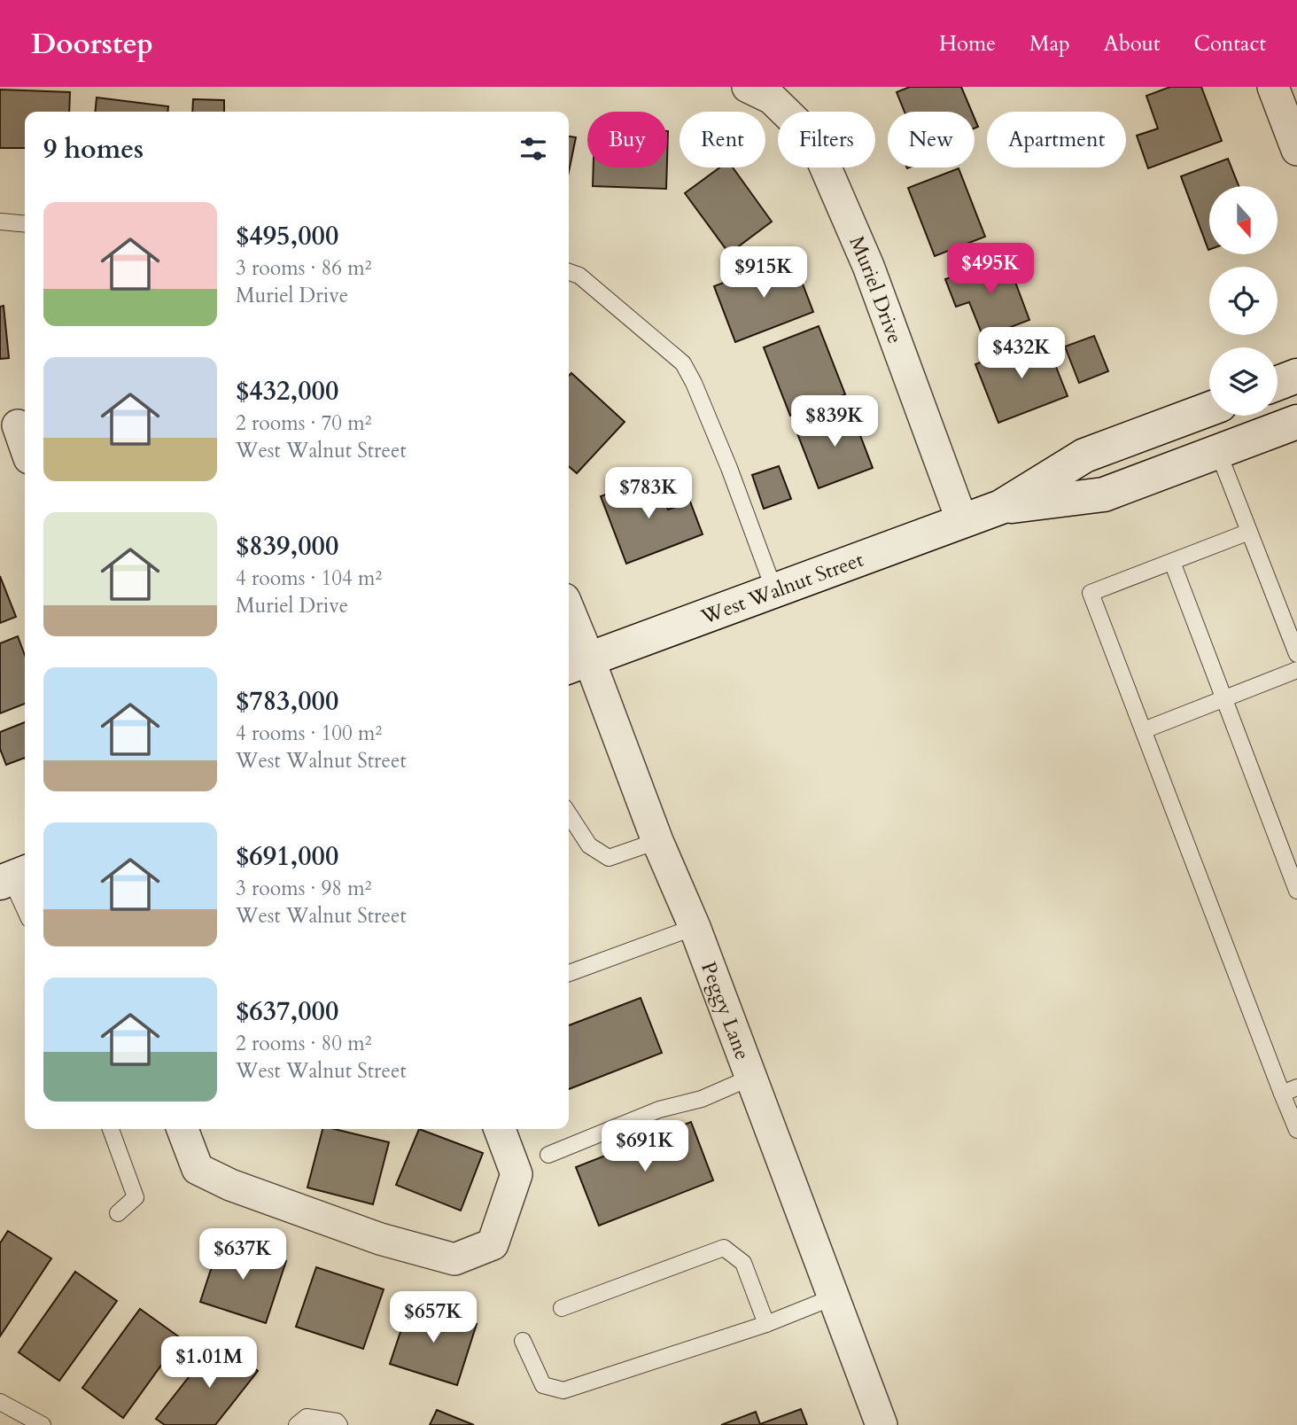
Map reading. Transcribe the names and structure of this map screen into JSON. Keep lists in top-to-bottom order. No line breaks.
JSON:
{"streets":{"main road":["West Walnut Street"],"street":["Muriel Drive","Peggy Lane"]},"crossings":[["Muriel Drive","West Walnut Street"],["West Walnut Street","Peggy Lane"]],"north":"bottom","page":{"header":"Doorstep","nav":["Home","Map","About","Contact"],"chip":["Buy","Rent","Filters","New","Apartment"],"heading":"9 homes","list":[{"name":"$495,000","note":"3 rooms · 86 m² · Muriel Drive"},{"name":"$432,000","note":"2 rooms · 70 m² · West Walnut Street"},{"name":"$839,000","note":"4 rooms · 104 m² · Muriel Drive"},{"name":"$783,000","note":"4 rooms · 100 m² · West Walnut Street"},{"name":"$691,000","note":"3 rooms · 98 m² · West Walnut Street"},{"name":"$637,000","note":"2 rooms · 80 m² · West Walnut Street"}],"price":["$495K","$915K","$432K","$839K","$783K","$691K","$637K","$657K","$1.01M"]}}
